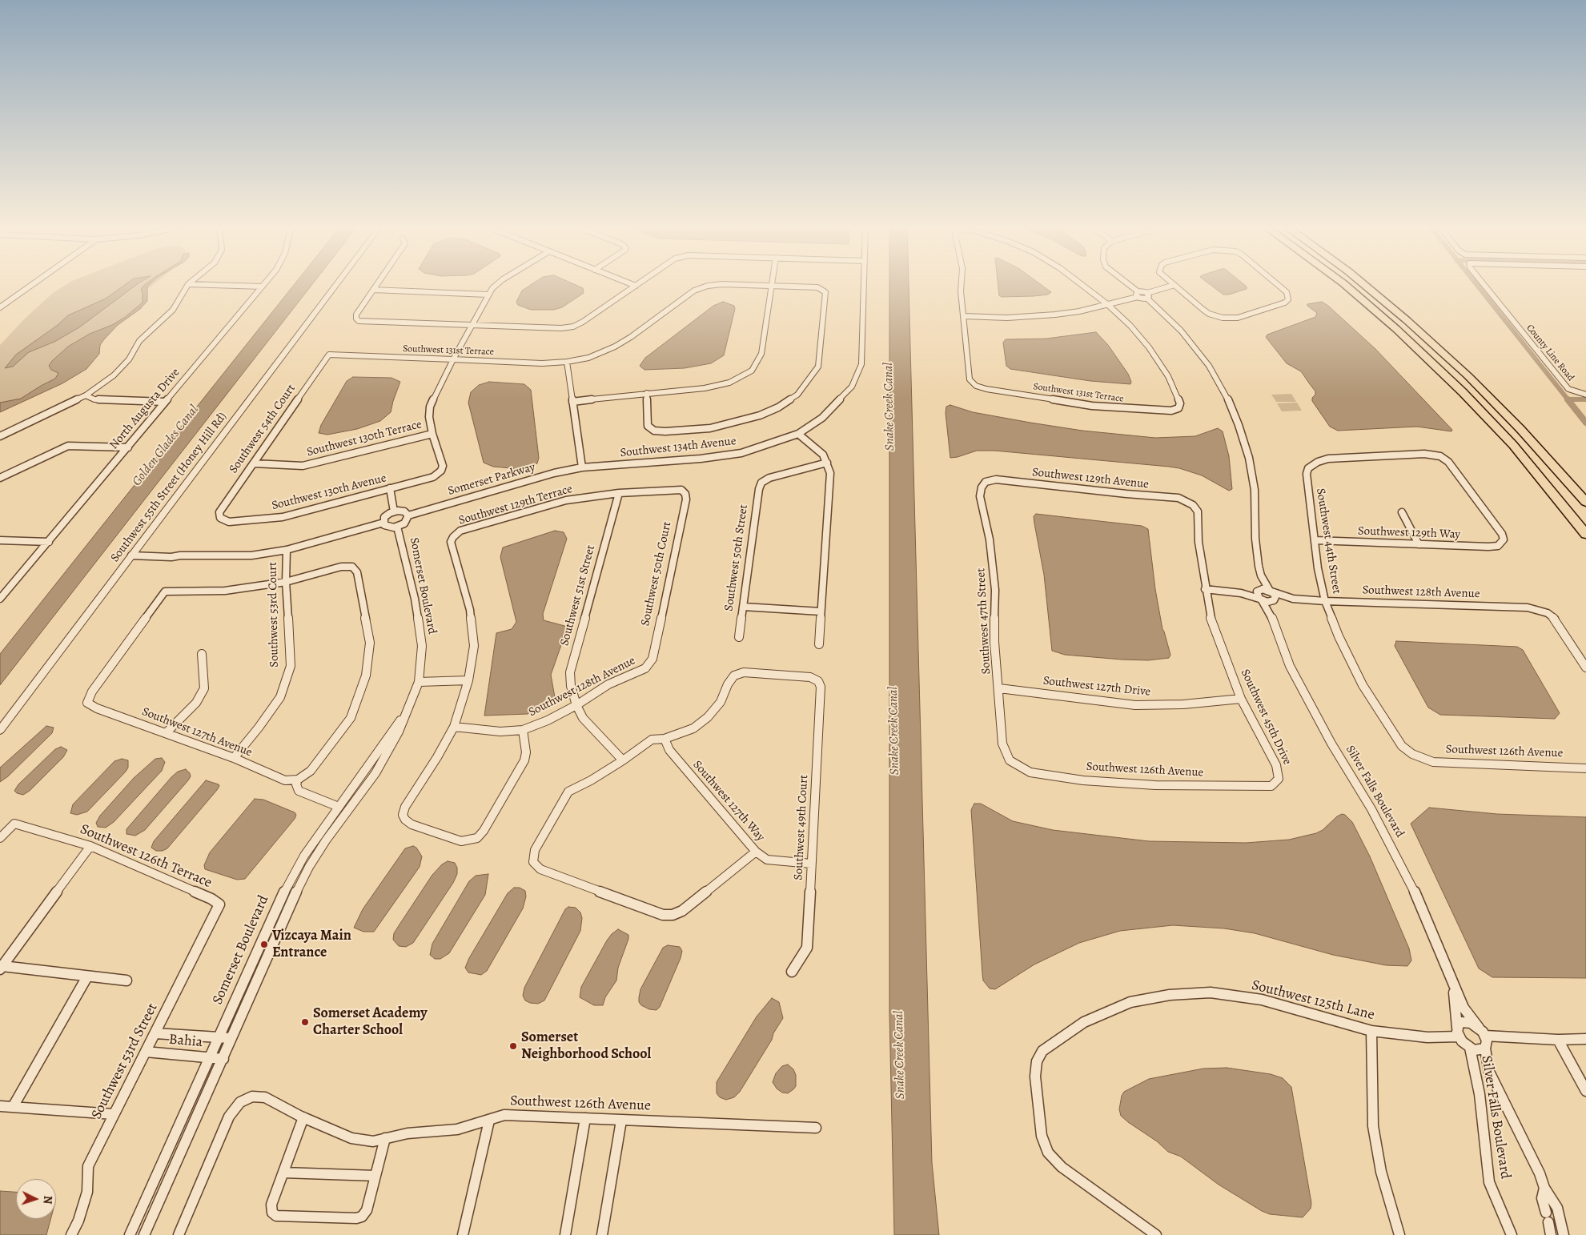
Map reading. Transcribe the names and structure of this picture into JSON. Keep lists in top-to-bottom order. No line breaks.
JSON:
{"streets":{"street":["Southwest 131st Terrace","County Line Road","North Augusta Drive","Southwest 54th Court","Southwest 130th Terrace","Southwest 134th Avenue","Southwest 129th Avenue","Somerset Parkway","Southwest 55th Street (Honey Hill Rd)","Southwest 130th Avenue","Southwest 129th Terrace","Southwest 129th Way","Southwest 44th Street","Southwest 50th Street","Southwest 50th Court","Somerset Boulevard","Southwest 128th Avenue","Southwest 51st Street","Southwest 53rd Court","Southwest 47th Street","Southwest 127th Drive","Southwest 45th Drive","Southwest 127th Avenue","Southwest 126th Avenue","Silver Falls Boulevard","Southwest 127th Way","Southwest 49th Court","Southwest 126th Terrace","Southwest 125th Lane","Bahia","Southwest 53rd Street"]},"crossings":[["Southwest 131st Terrace","Southwest 54th Court"],["Southwest 54th Court","Southwest 130th Terrace"],["Southwest 54th Court","Southwest 130th Avenue"],["Southwest 130th Terrace","Southwest 130th Avenue"],["Southwest 134th Avenue","Somerset Parkway"],["Southwest 129th Avenue","Southwest 47th Street"],["Southwest 129th Avenue","Southwest 45th Drive"],["Southwest 129th Terrace","Southwest 50th Court"],["Southwest 129th Terrace","Southwest 51st Street"],["Southwest 129th Way","Southwest 44th Street"],["Southwest 44th Street","Southwest 128th Avenue"],["Southwest 44th Street","Southwest 126th Avenue"],["Southwest 50th Court","Southwest 128th Avenue"],["Somerset Boulevard","Bahia"],["Southwest 128th Avenue","Southwest 51st Street"],["Southwest 128th Avenue","Silver Falls Boulevard"],["Southwest 53rd Court","Southwest 127th Avenue"],["Southwest 47th Street","Southwest 127th Drive"],["Southwest 47th Street","Southwest 126th Avenue"],["Southwest 127th Drive","Southwest 45th Drive"],["Southwest 45th Drive","Southwest 126th Avenue"],["Silver Falls Boulevard","Southwest 125th Lane"],["Southwest 127th Way","Southwest 49th Court"],["Southwest 126th Terrace","Southwest 53rd Street"],["Bahia","Southwest 53rd Street"]],"water":["Snake Creek Canal","Golden Glades Canal"],"places":["Vizcaya Main Entrance","Somerset Academy Charter School","Somerset Neighborhood School"],"north":"right"}
